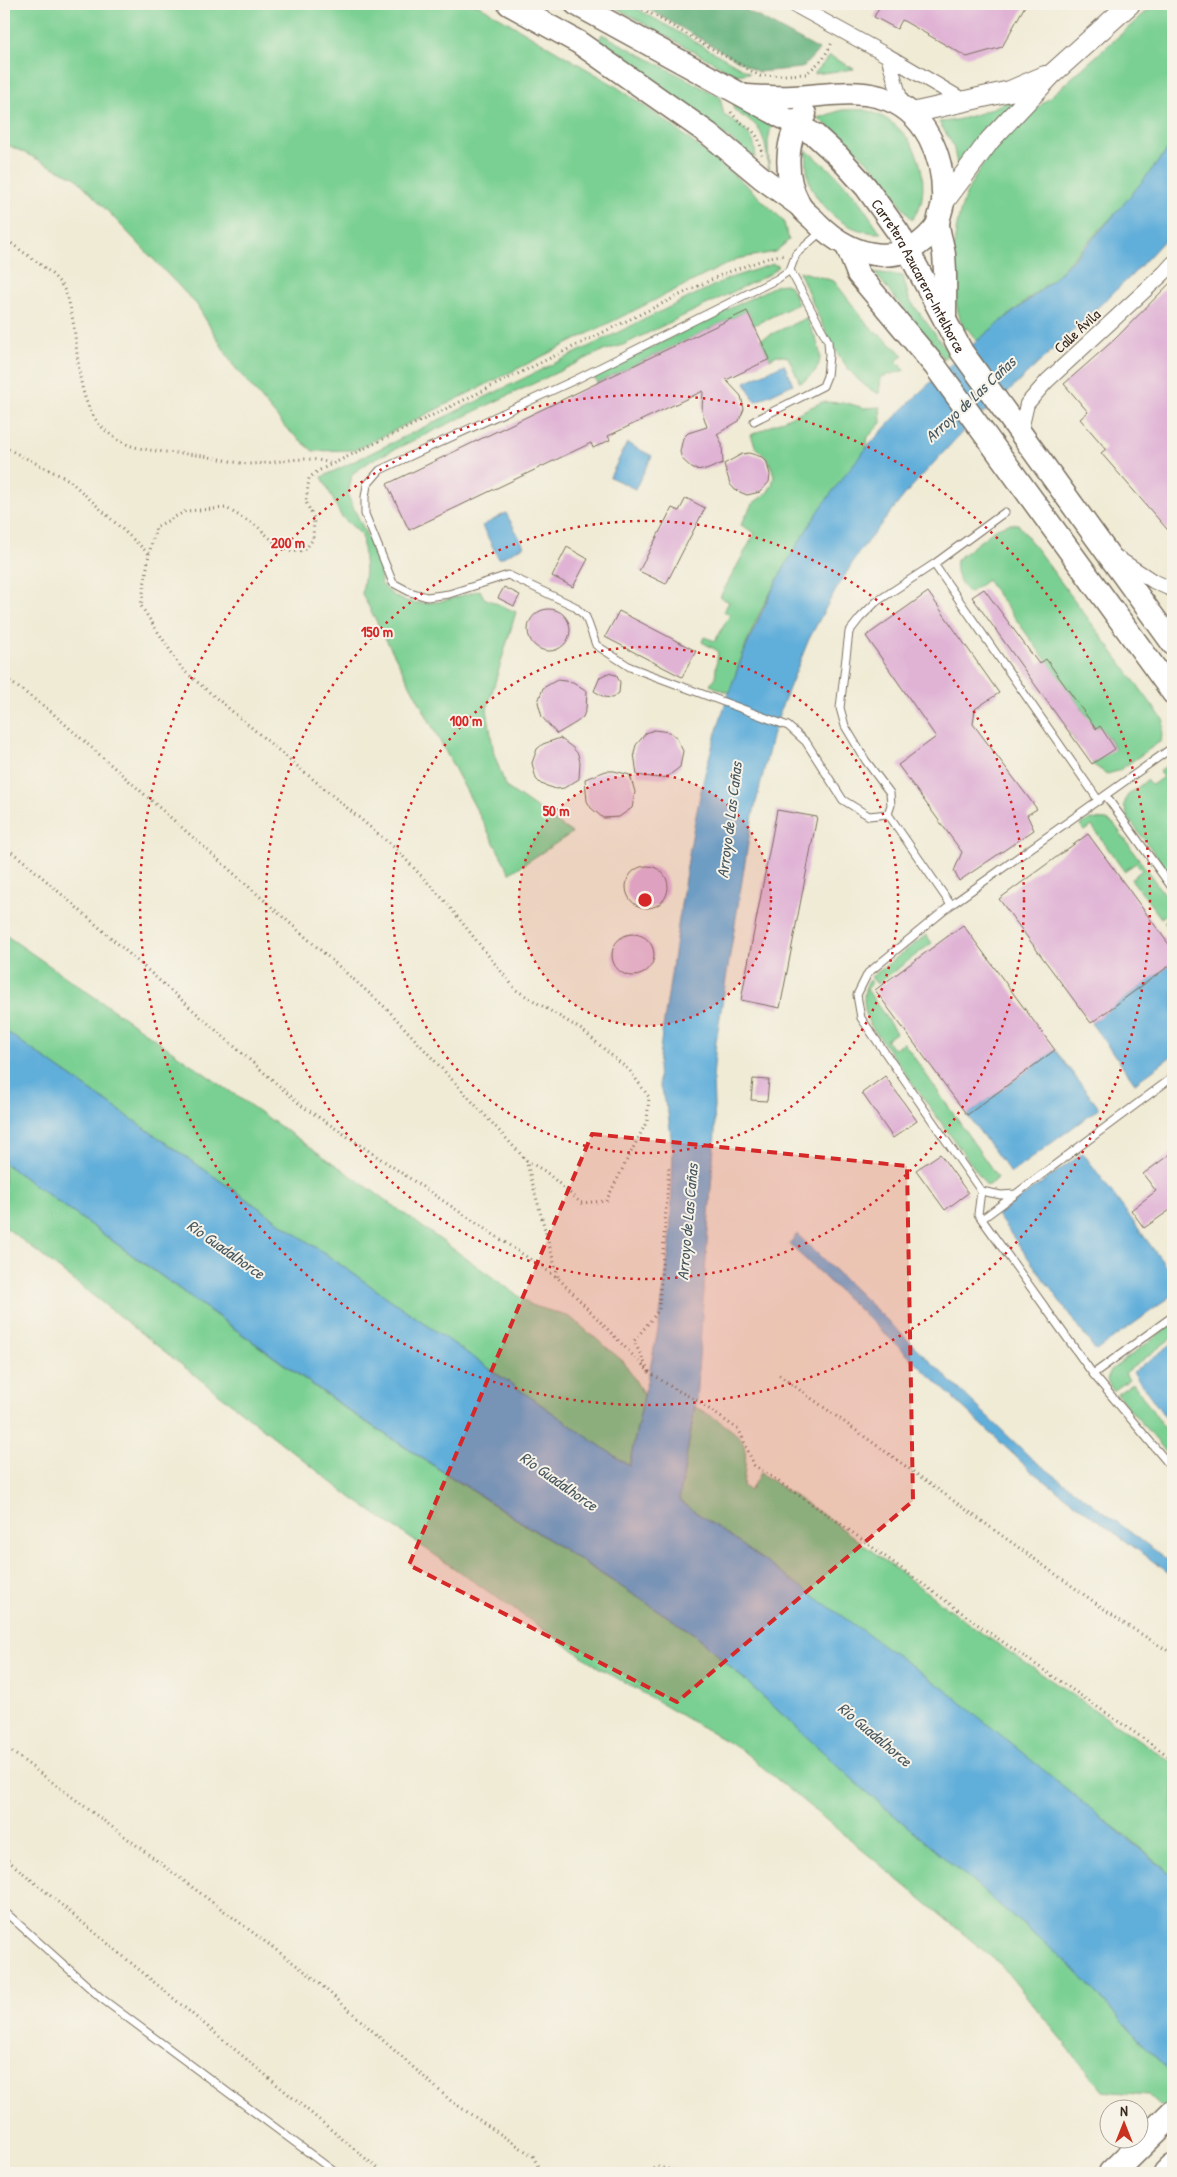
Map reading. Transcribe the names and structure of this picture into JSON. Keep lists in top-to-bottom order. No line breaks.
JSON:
{"streets":{"main road":["Carretera Azucarera-Intelhorce"],"street":["Calle Ávila"]},"crossings":[["Carretera Azucarera-Intelhorce","Calle Ávila"]],"water":["Arroyo de Las Cañas","Río Guadalhorce"],"north":"top","rings":["200 m","150 m","100 m","50 m"]}
